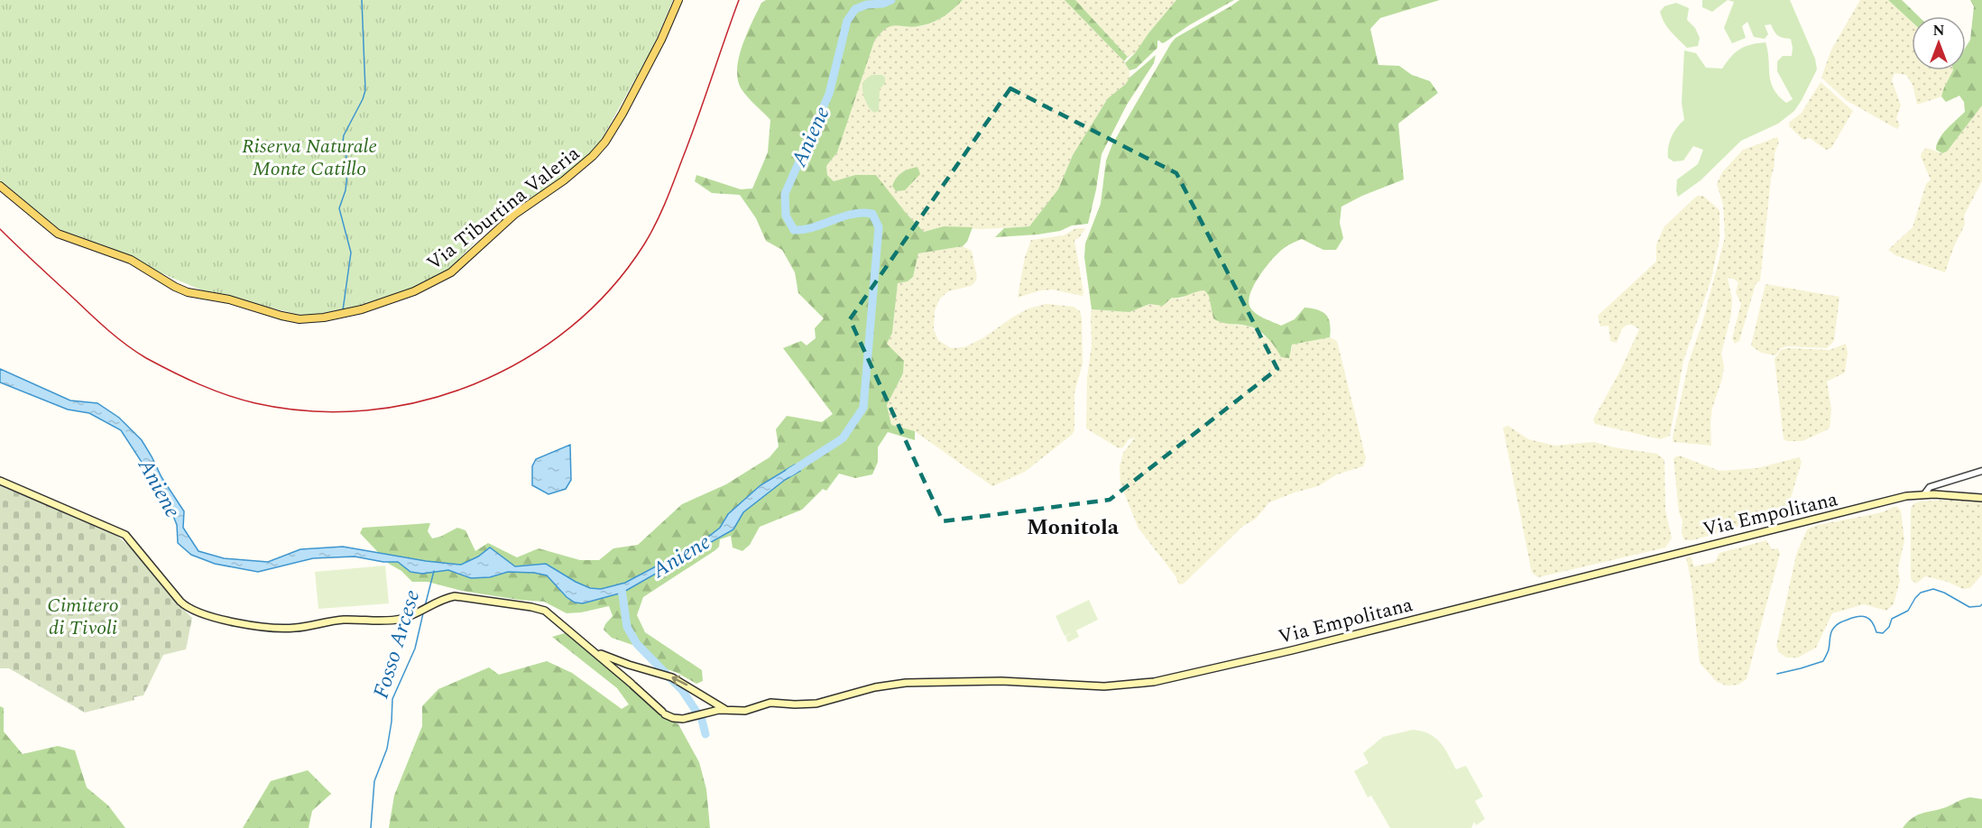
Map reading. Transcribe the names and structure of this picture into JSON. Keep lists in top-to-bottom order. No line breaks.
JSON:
{"streets":{"main road":["Via Tiburtina Valeria","Via Empolitana"]},"districts":["Monitola"],"water":["Aniene","Fosso Arcese"],"parks":["Riserva Naturale Monte Catillo","Cimitero di Tivoli"],"north":"top"}
